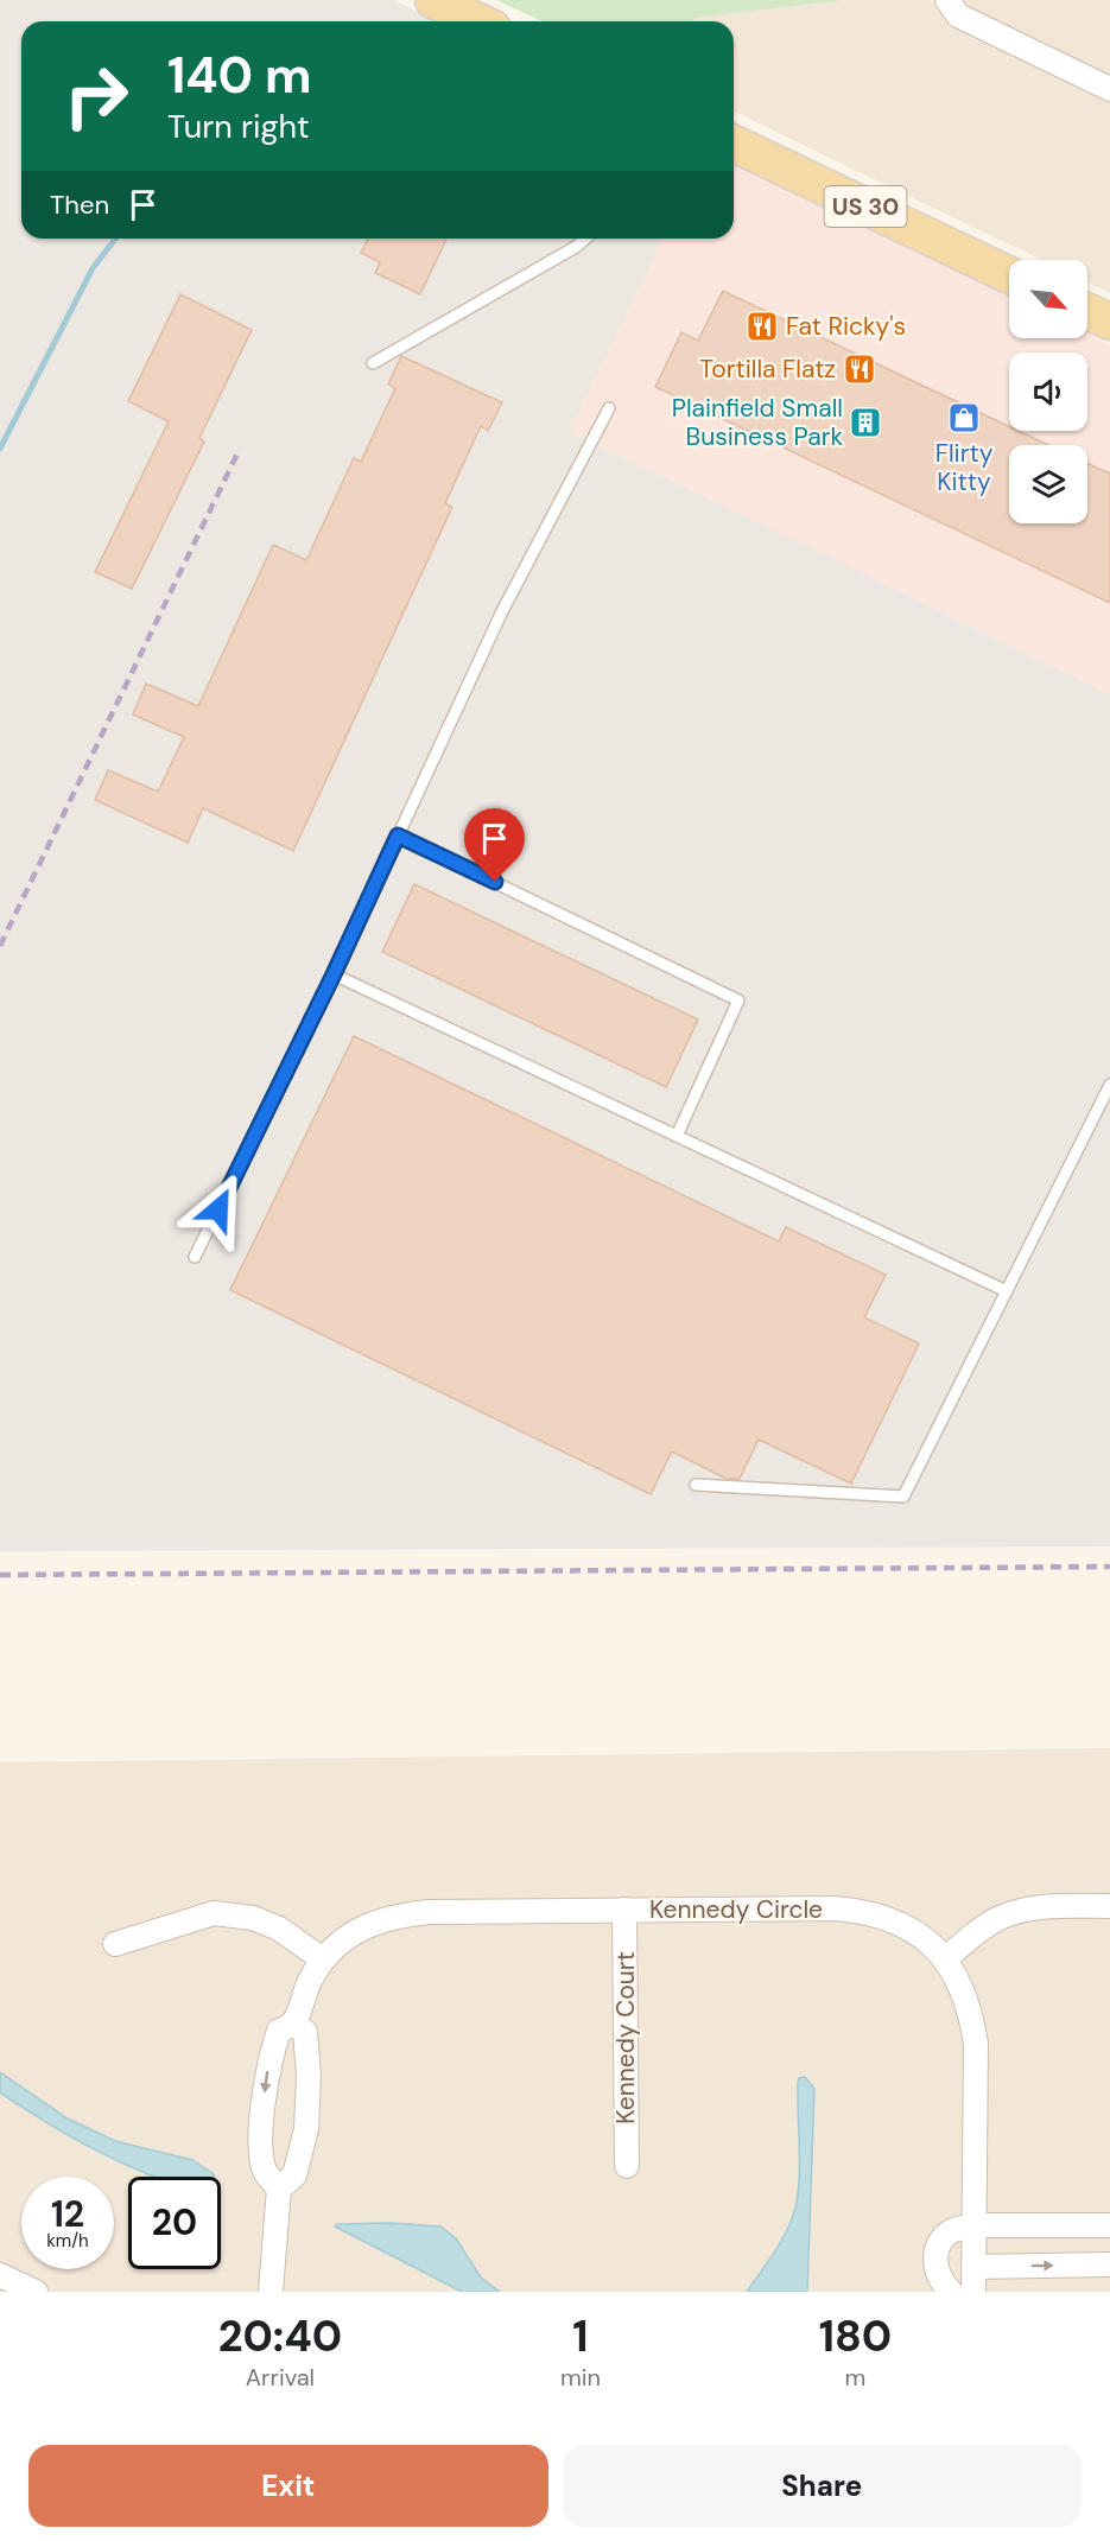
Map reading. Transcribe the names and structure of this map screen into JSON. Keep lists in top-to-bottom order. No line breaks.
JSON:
{"streets":{"main road":["US 30"],"street":["Kennedy Circle","Kennedy Court"]},"crossings":[["Kennedy Circle","Kennedy Court"]],"places":{"restaurant":["Fat Ricky's","Tortilla Flatz"],"shop":["Flirty Kitty"],"building":["Plainfield Small Business Park"]},"north":"bottom right","page":{"turn":["140 m","Turn right"],"then":"Then","speed":"12 km/h","limit":"20","eta":["20:40","Arrival","1","min","180","m"],"buttons":["Exit","Share"]}}
